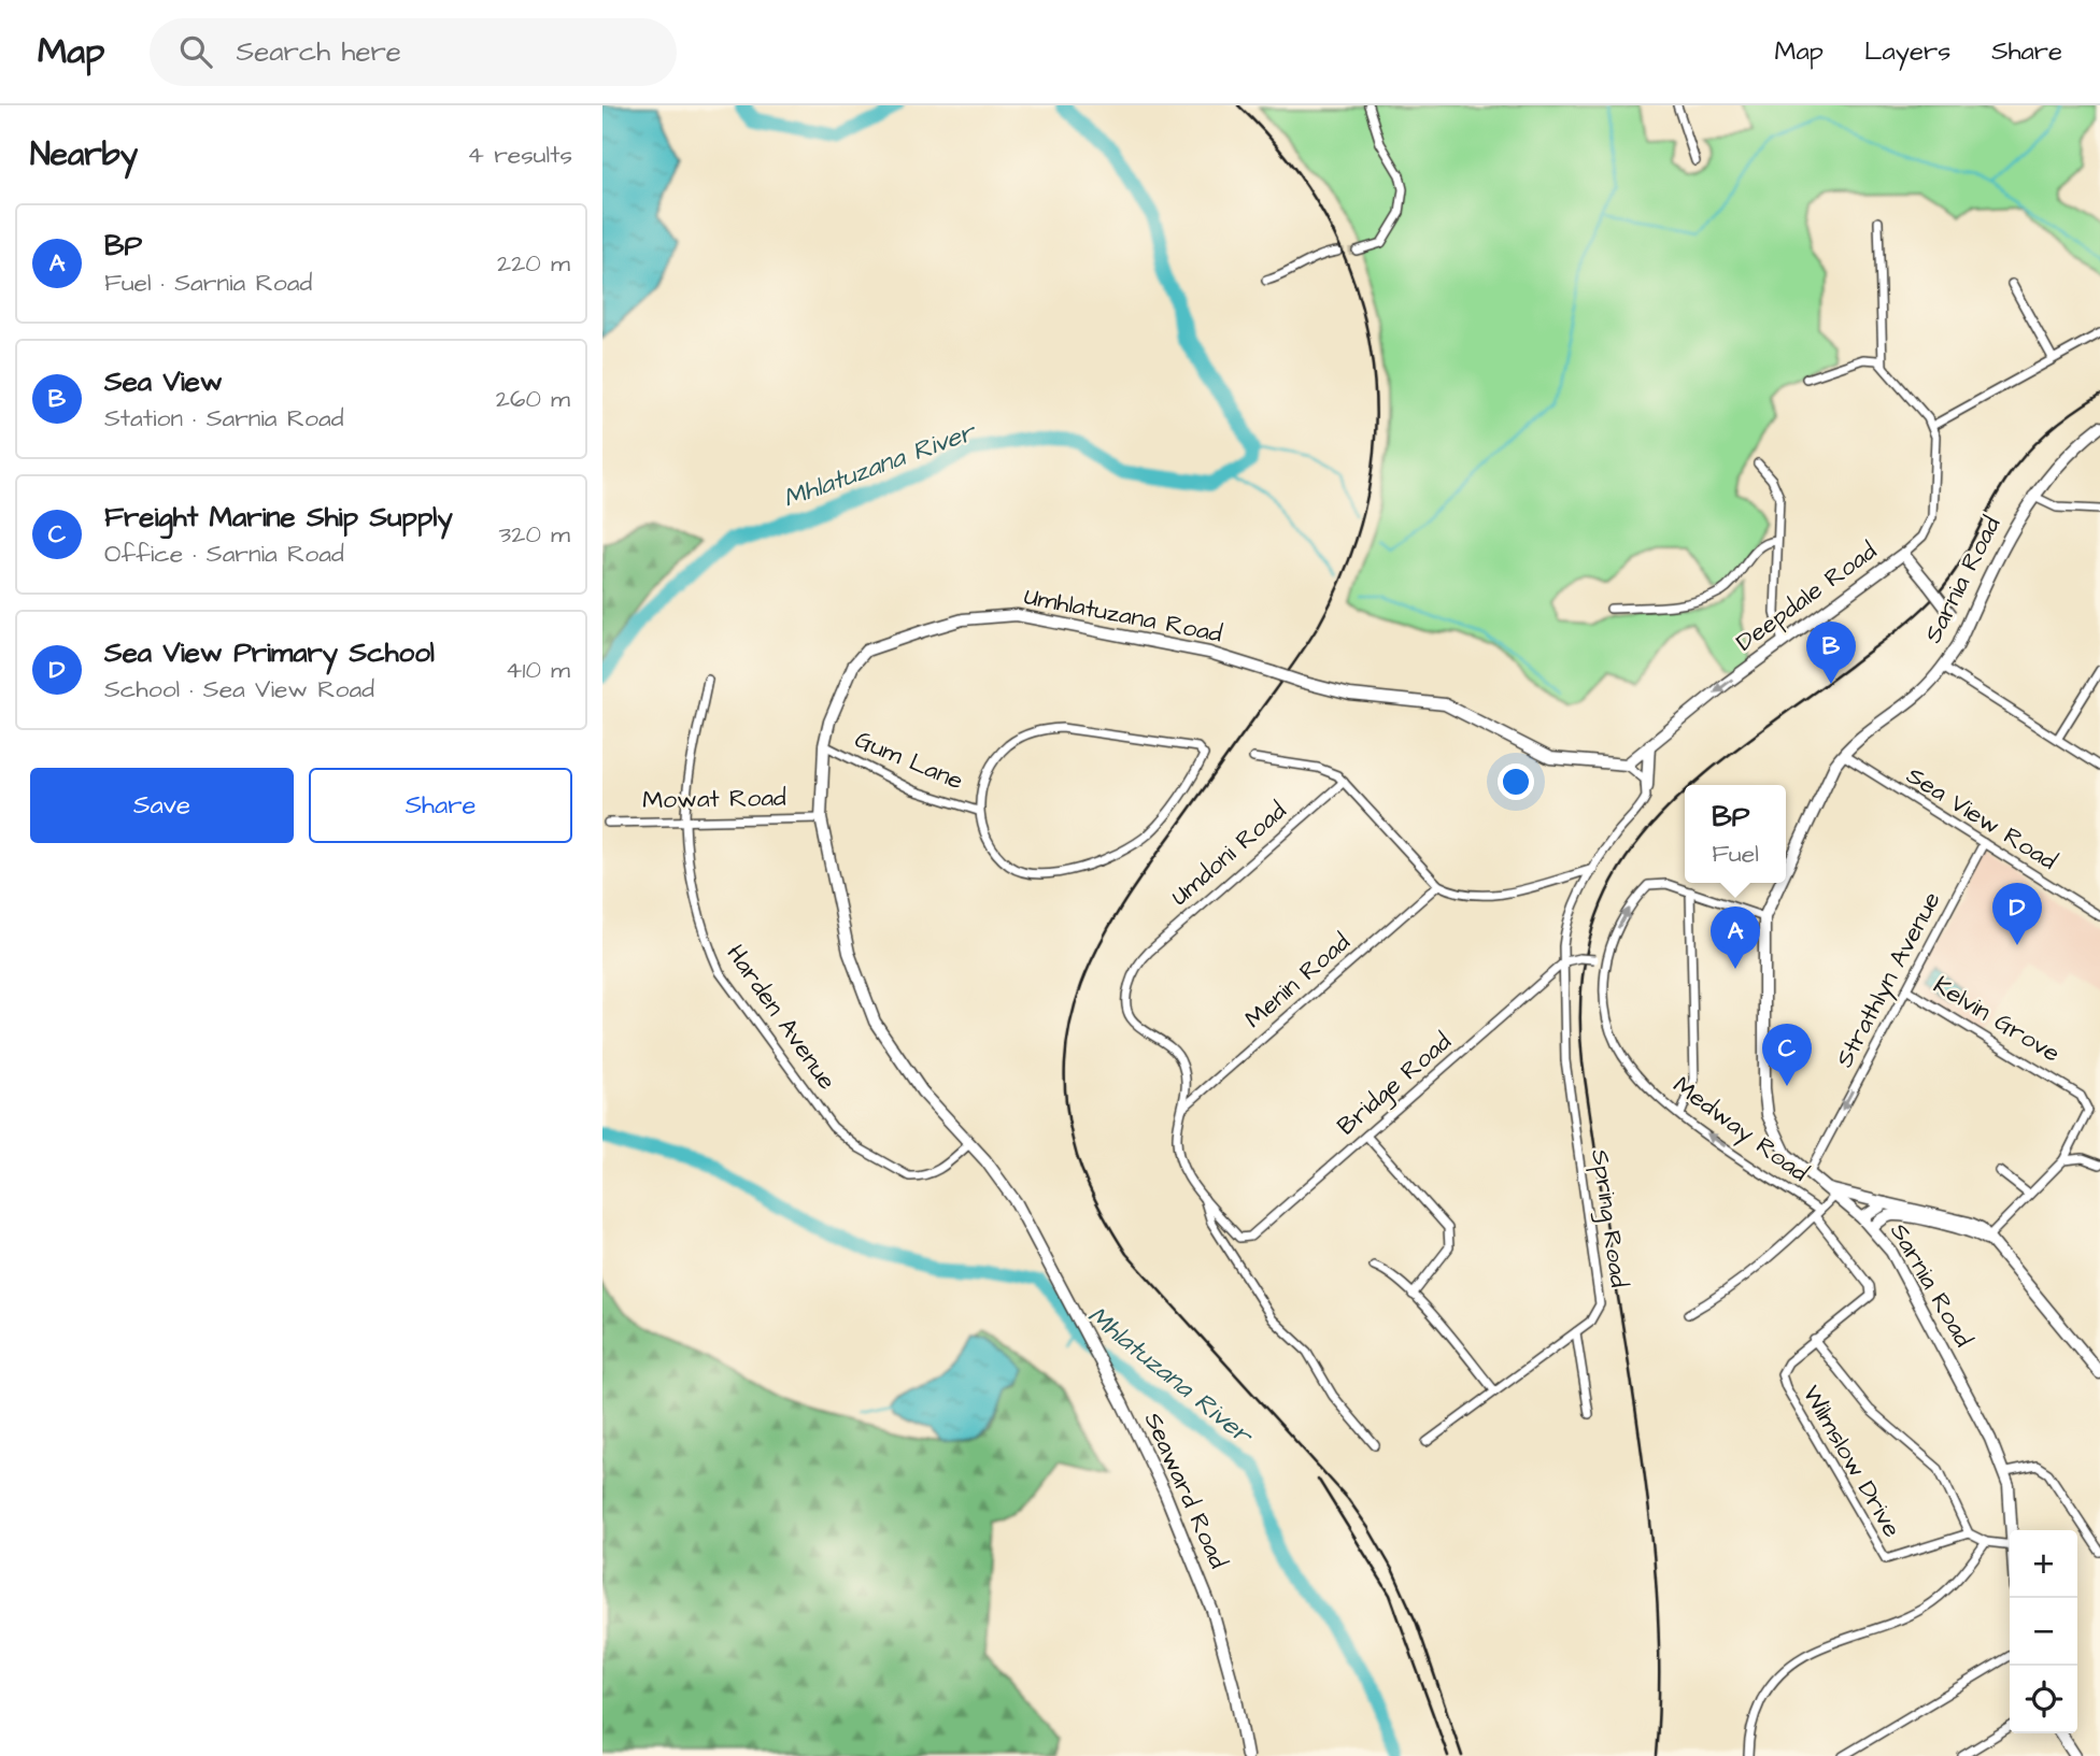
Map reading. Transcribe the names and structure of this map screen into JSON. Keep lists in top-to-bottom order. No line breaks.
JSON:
{"streets":{"street":["Sarnia Road","Deepdale Road","Umhlatuzana Road","Gum Lane","Mowat Road","Sea View Road","Umdoni Road","Strathlyn Avenue","Menin Road","Harden Avenue","Kelvin Grove","Bridge Road","Medway Road","Spring Road","Wilmslow Drive","Seaward Road"]},"crossings":[["Sarnia Road","Sea View Road"],["Sarnia Road","Strathlyn Avenue"],["Sarnia Road","Medway Road"],["Deepdale Road","Umhlatuzana Road"],["Umhlatuzana Road","Gum Lane"],["Umhlatuzana Road","Mowat Road"],["Umhlatuzana Road","Harden Avenue"],["Umhlatuzana Road","Seaward Road"],["Mowat Road","Harden Avenue"],["Sea View Road","Strathlyn Avenue"],["Umdoni Road","Menin Road"],["Strathlyn Avenue","Kelvin Grove"],["Harden Avenue","Seaward Road"],["Bridge Road","Spring Road"],["Medway Road","Wilmslow Drive"]],"one_way":["Strathlyn Avenue"],"water":["Mhlatuzana River"],"page":{"header":"Map","search":"Search here","nav":["Map","Layers","Share"],"heading":["Nearby","4 results"],"list":[{"mark":"A","name":"BP","note":"Fuel · Sarnia Road","value":"220 m"},{"mark":"B","name":"Sea View","note":"Station · Sarnia Road","value":"260 m"},{"mark":"C","name":"Freight Marine Ship Supply","note":"Office · Sarnia Road","value":"320 m"},{"mark":"D","name":"Sea View Primary School","note":"School · Sea View Road","value":"410 m"}],"pins":["B","D","A","C"],"buttons":["Save","Share"],"popup":["BP","Fuel"],"map_buttons":["+","−"]}}
